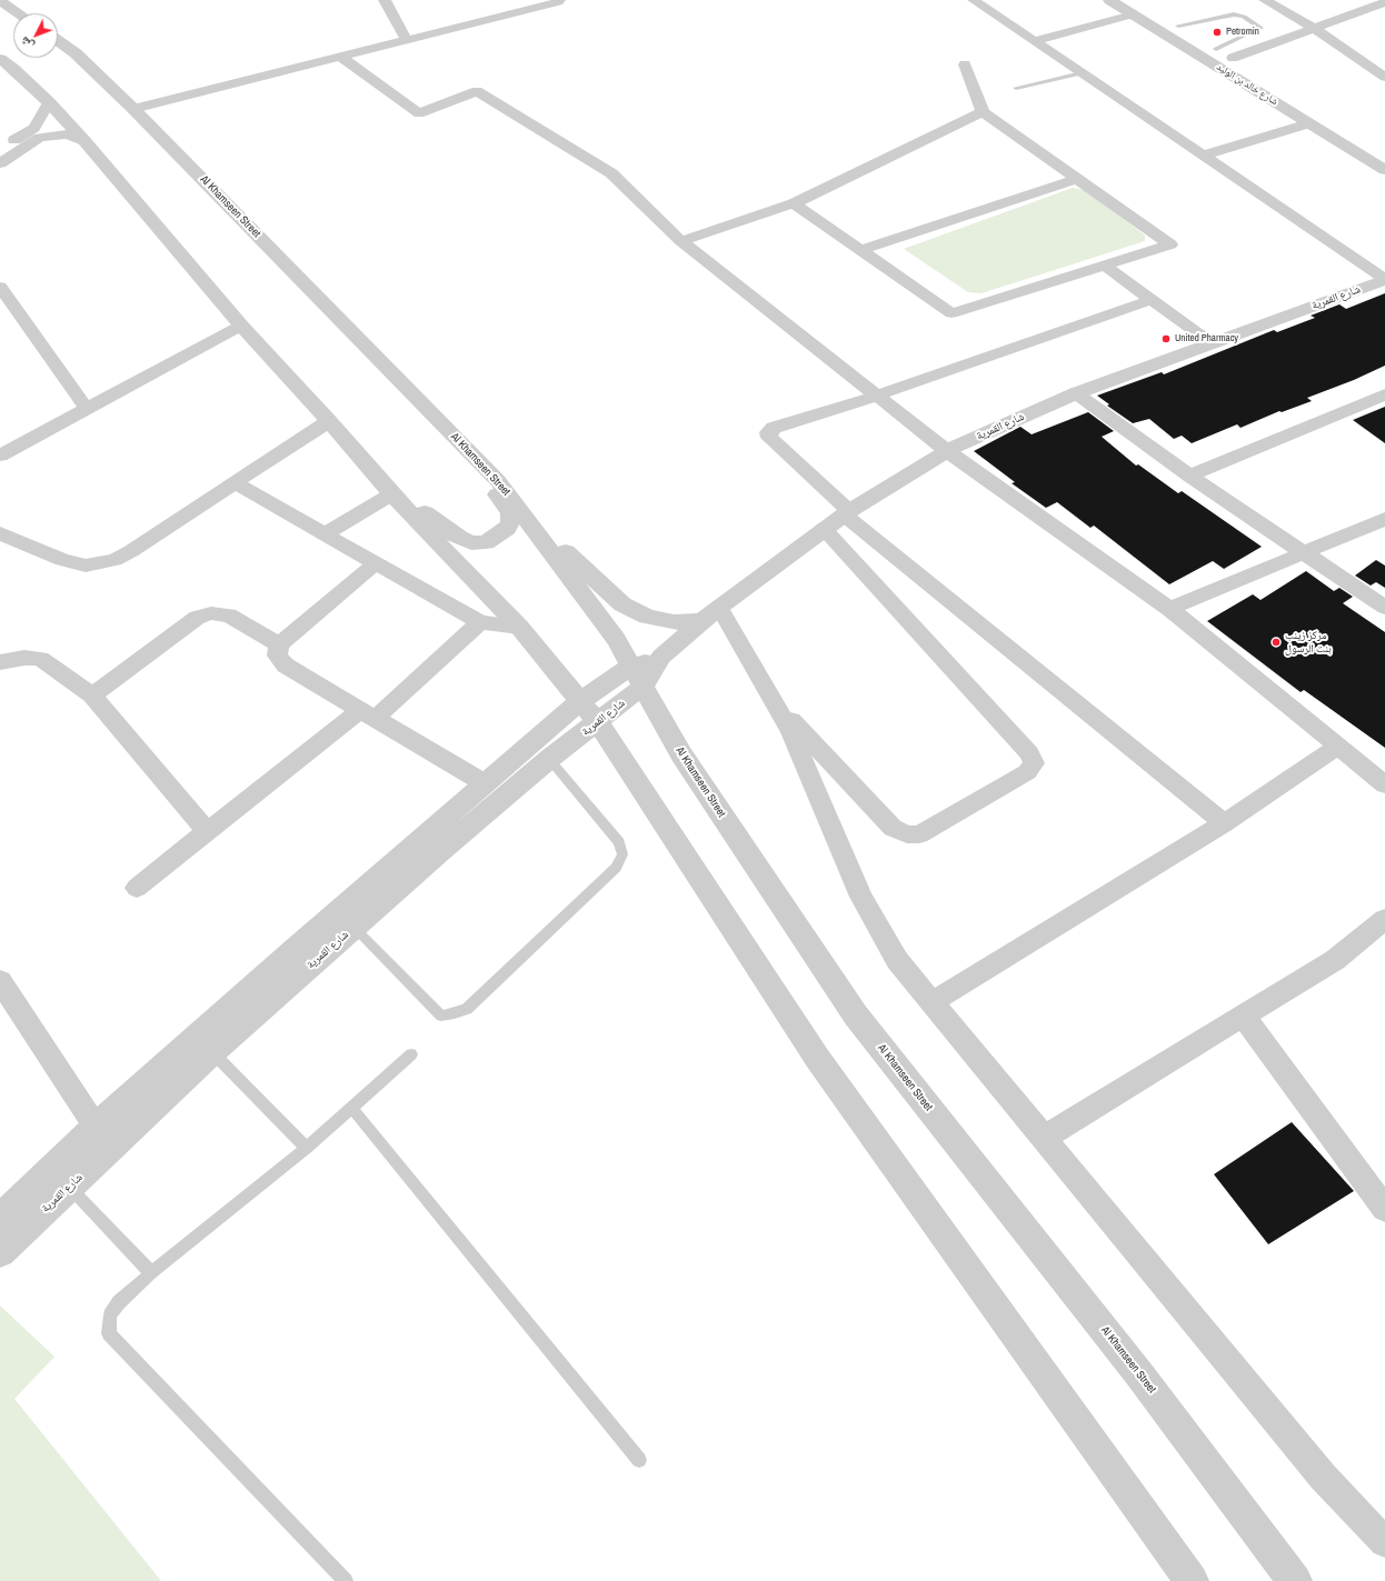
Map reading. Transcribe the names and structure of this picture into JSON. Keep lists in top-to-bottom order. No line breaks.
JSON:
{"streets":{"street":["شارع خالد بن الوليد","Al Khamseen Street","شارع القمرية"]},"crossings":[["Al Khamseen Street","شارع القمرية"]],"places":["Petromin","United Pharmacy","مركز زينب بنت الرسول"],"north":"bottom left"}
